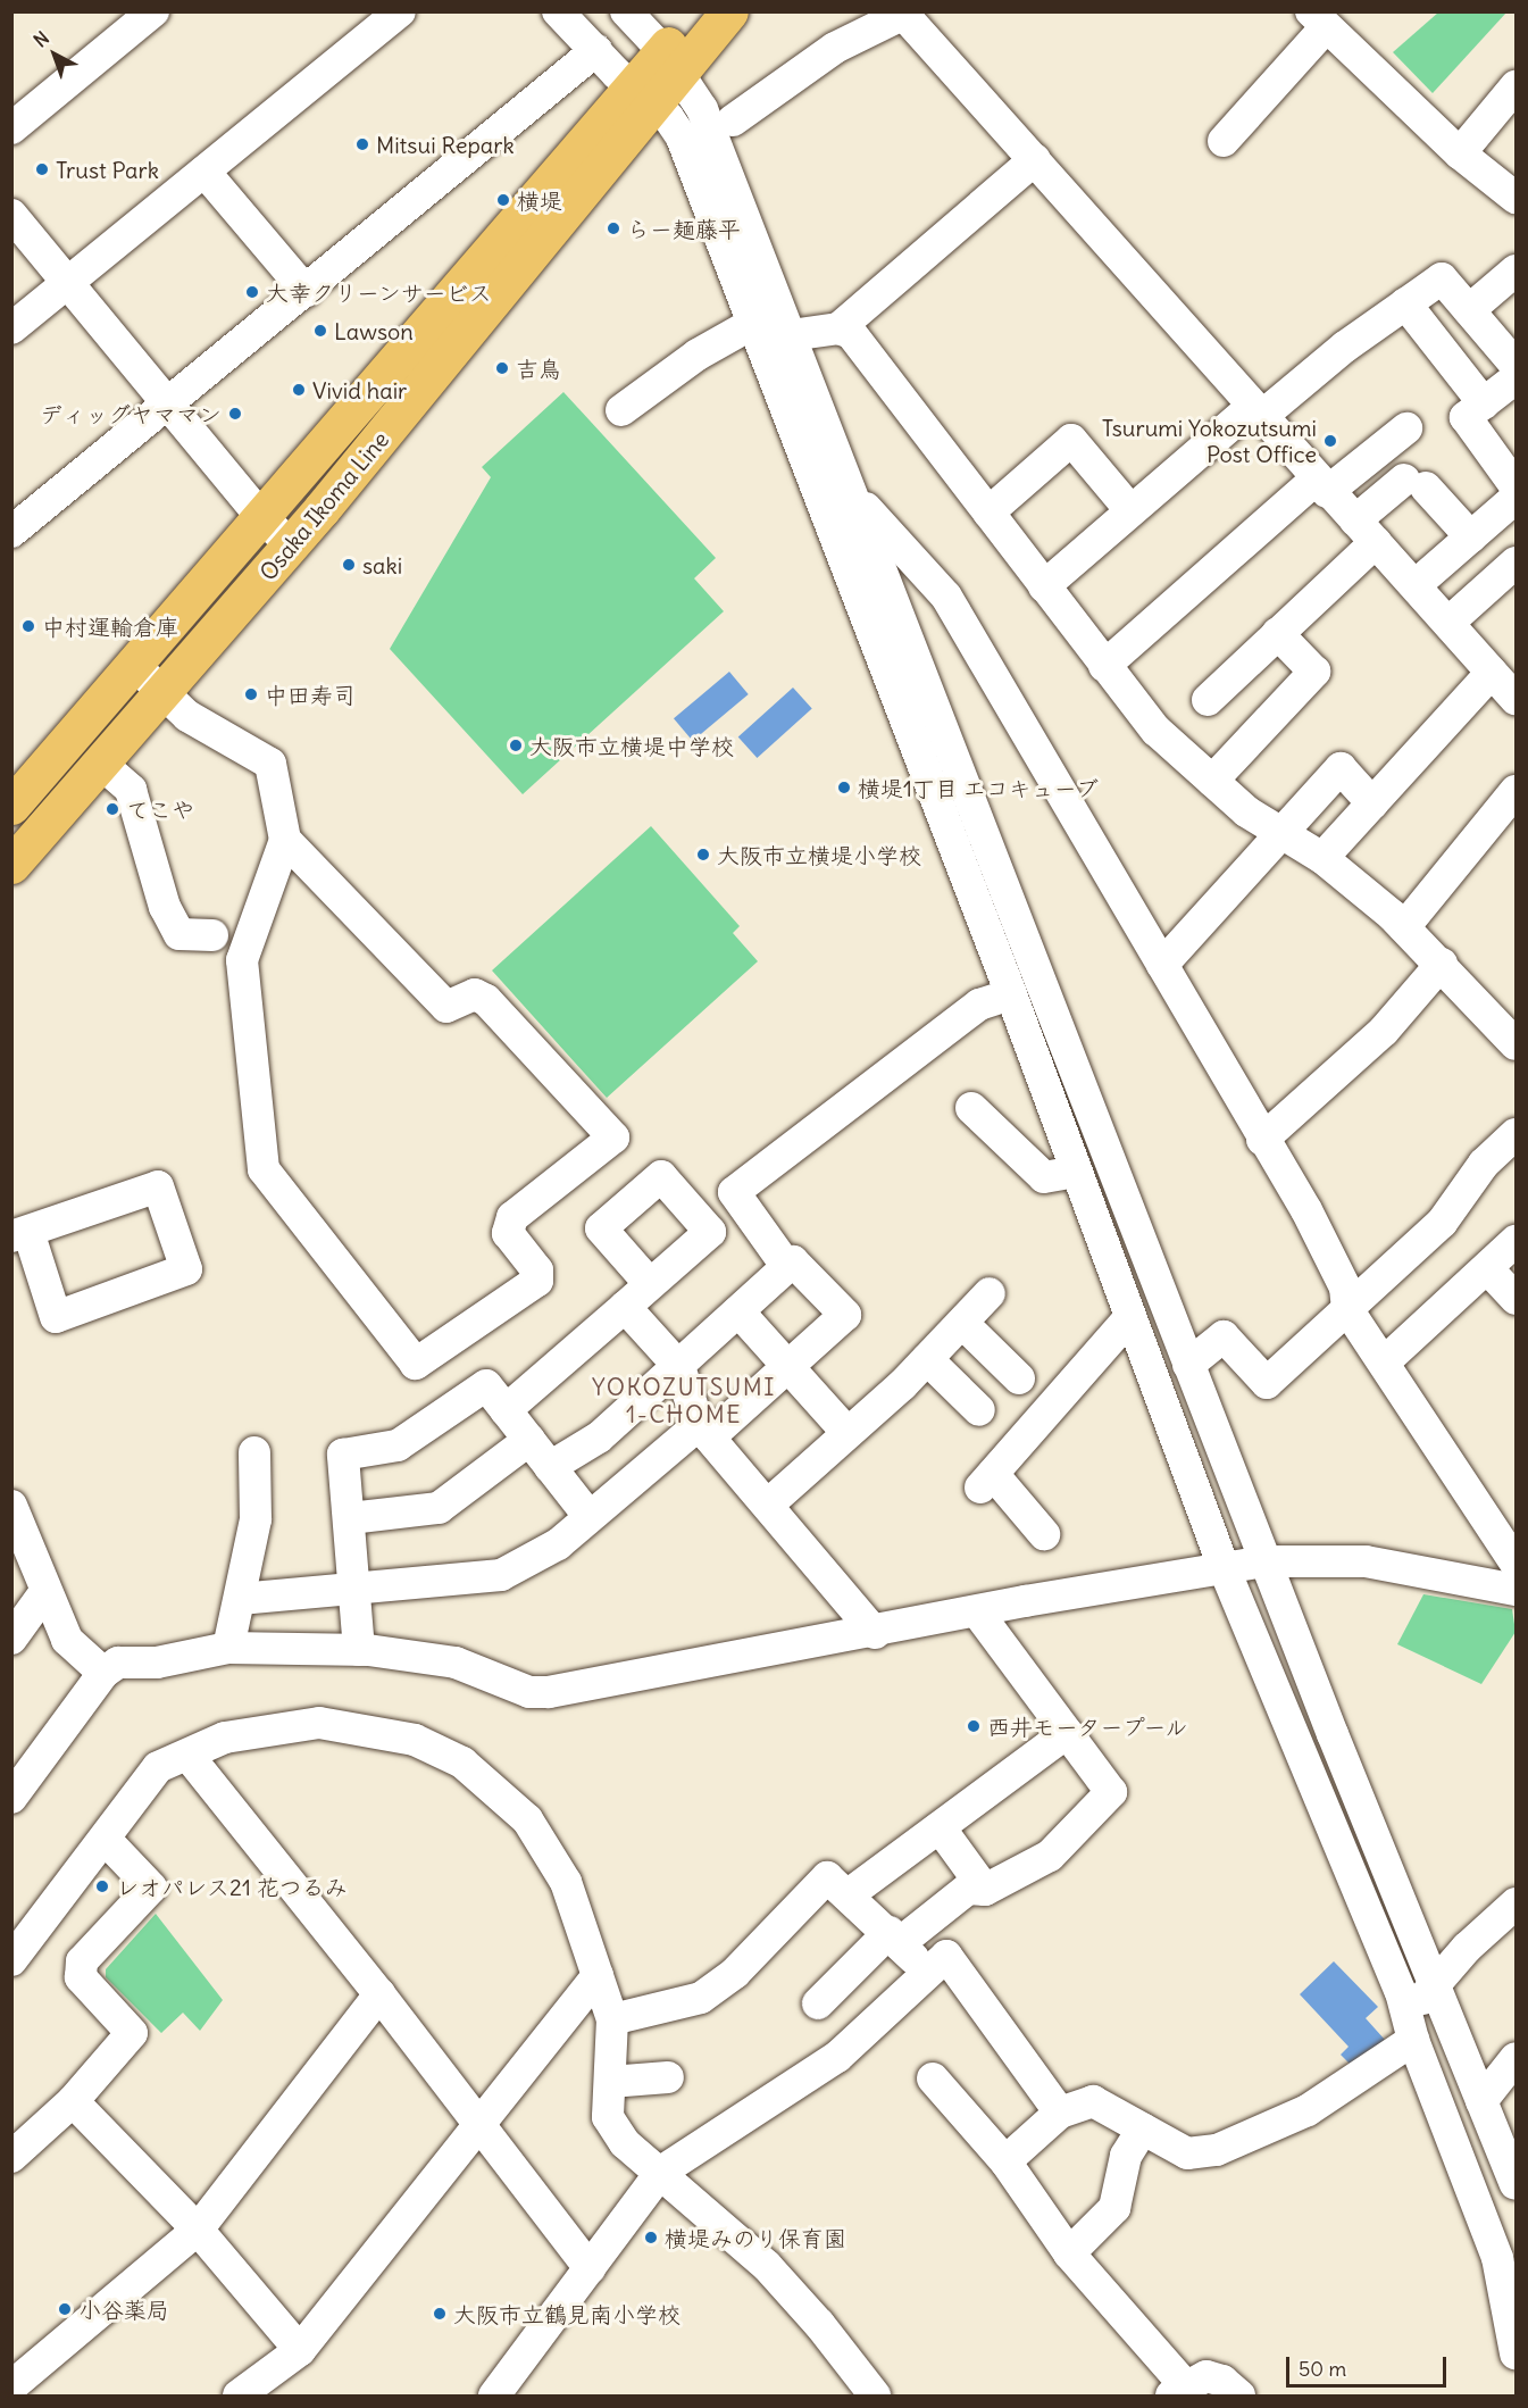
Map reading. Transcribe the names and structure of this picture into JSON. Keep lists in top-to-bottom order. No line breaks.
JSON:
{"streets":{"main road":["Osaka Ikoma Line"]},"districts":["YOKOZUTSUMI 1-CHOME"],"places":["Mitsui Repark","Trust Park","横堤","らー麺藤平","大幸クリーンサービス","Lawson","吉鳥","Vivid hair","ディッグヤママン","Tsurumi Yokozutsumi Post Office","saki","中村運輸倉庫","中田寿司","大阪市立横堤中学校","横堤1丁目 エコキューブ","てこや","大阪市立横堤小学校","西井モータープール","レオパレス21 花つるみ","横堤みのり保育園","小谷薬局","大阪市立鶴見南小学校"],"scale_bar":"50 m","north":"top left"}
